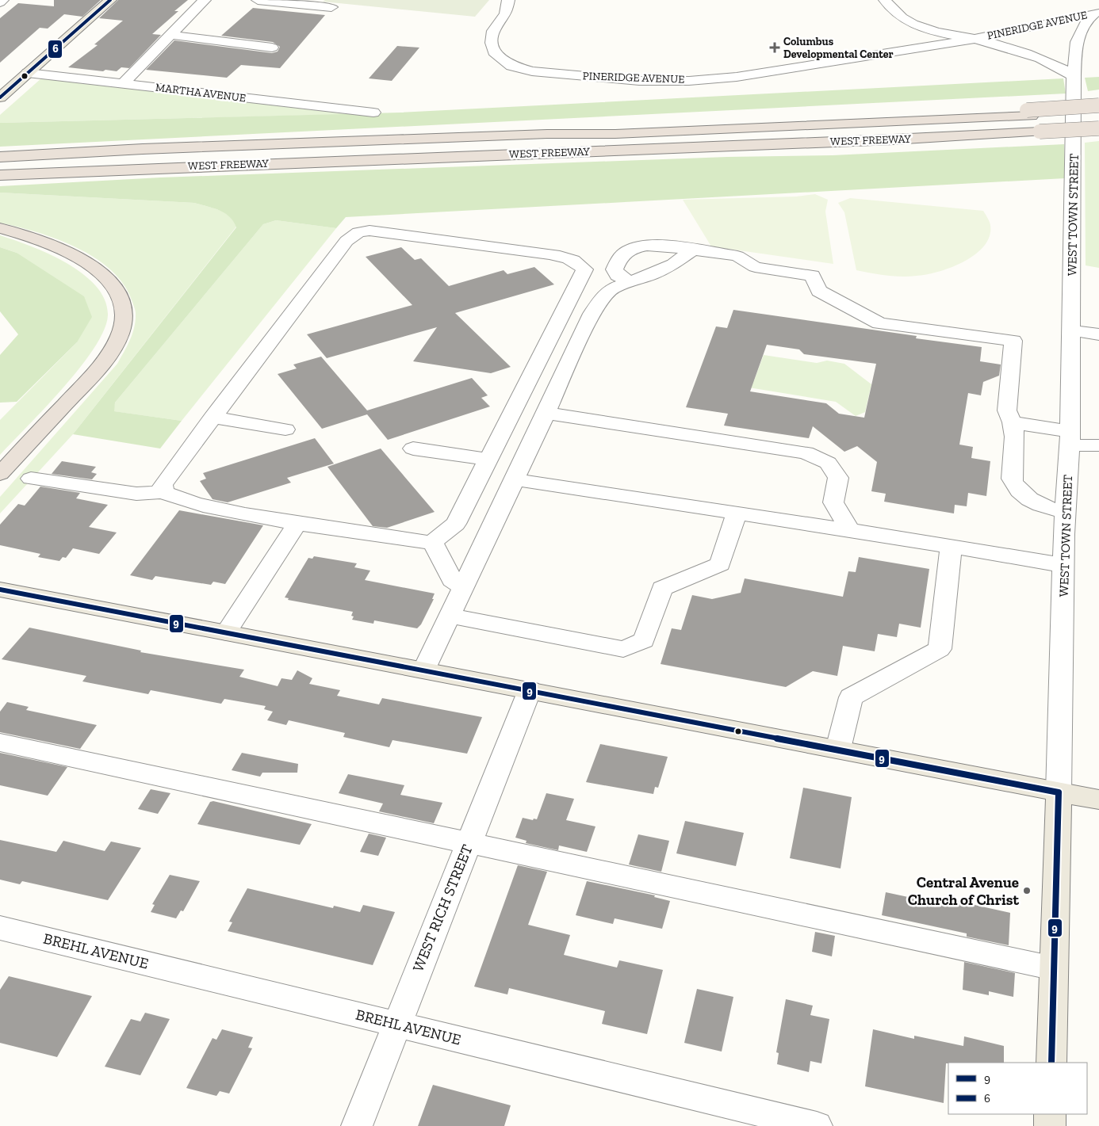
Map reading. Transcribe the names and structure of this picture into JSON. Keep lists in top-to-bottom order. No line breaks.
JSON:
{"streets":{"highway":["WEST FREEWAY"],"main road":["WEST TOWN STREET"],"street":["PINERIDGE AVENUE","MARTHA AVENUE","WEST RICH STREET","BREHL AVENUE"]},"crossings":[["PINERIDGE AVENUE","WEST TOWN STREET"],["WEST RICH STREET","BREHL AVENUE"]],"places":{"health":["Columbus Developmental Center"],"other":["Central Avenue Church of Christ"]},"lines":["transit line 6","transit line 9"],"legend":["9","6"]}
